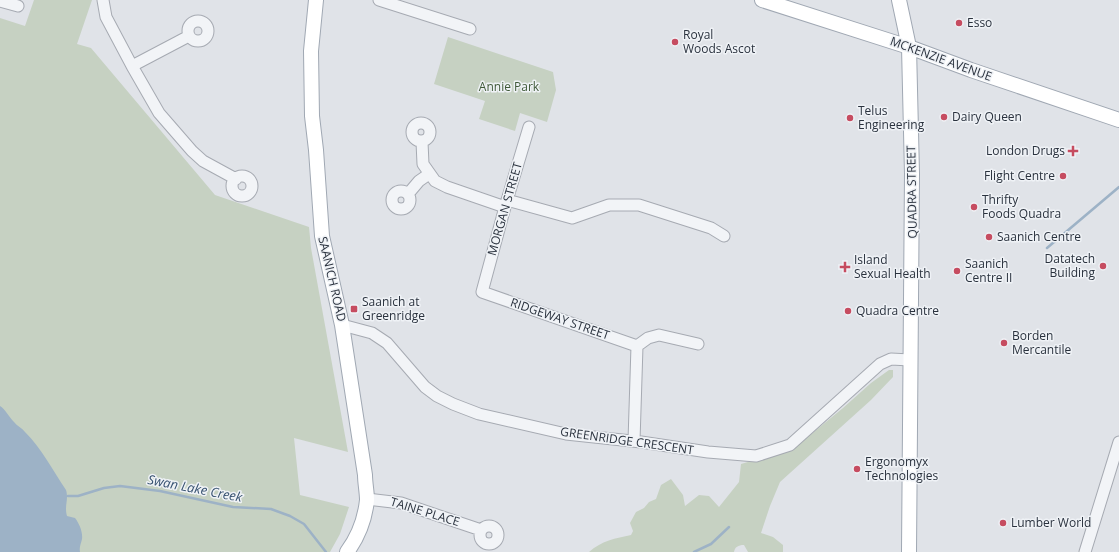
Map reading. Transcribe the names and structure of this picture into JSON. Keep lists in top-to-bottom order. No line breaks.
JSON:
{"streets":{"main road":["MCKENZIE AVENUE","QUADRA STREET","SAANICH ROAD"],"street":["MORGAN STREET","RIDGEWAY STREET","GREENRIDGE CRESCENT","TAINE PLACE"]},"crossings":[["MCKENZIE AVENUE","QUADRA STREET"],["QUADRA STREET","GREENRIDGE CRESCENT"],["MORGAN STREET","RIDGEWAY STREET"],["SAANICH ROAD","GREENRIDGE CRESCENT"],["SAANICH ROAD","TAINE PLACE"]],"water":["Swan Lake Creek"],"parks":["Annie Park"],"places":{"other":["Esso","Royal Woods Ascot","Dairy Queen","Telus Engineering","Flight Centre","Thrifty Foods Quadra","Saanich Centre","Datatech Building","Saanich Centre II","Quadra Centre","Borden Mercantile","Ergonomyx Technologies","Lumber World"],"health":["London Drugs","Island Sexual Health"],"transit":["Saanich at Greenridge"]}}
